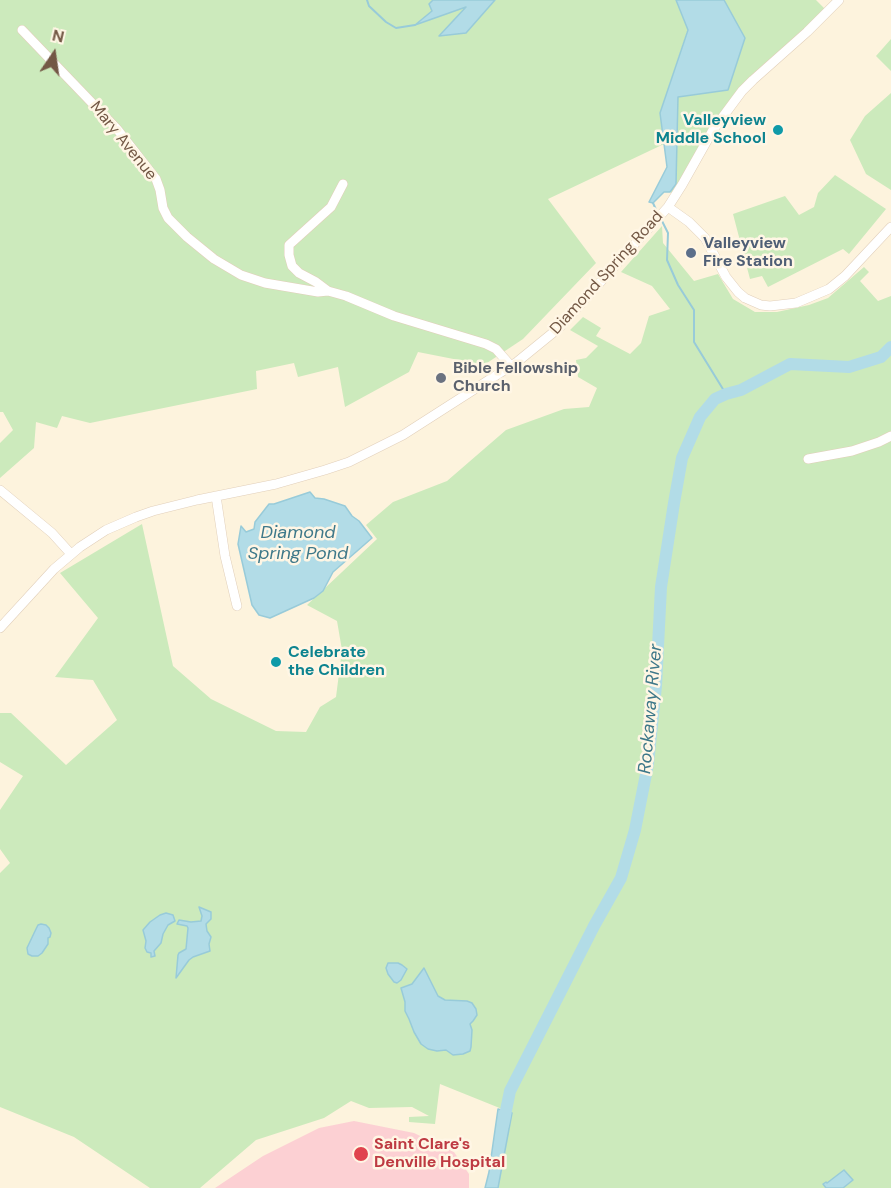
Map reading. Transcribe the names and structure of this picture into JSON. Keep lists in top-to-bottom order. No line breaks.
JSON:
{"streets":{"street":["Mary Avenue","Diamond Spring Road"]},"crossings":[["Mary Avenue","Diamond Spring Road"]],"water":["Diamond Spring Pond","Rockaway River"],"places":["Valleyview Middle School","Valleyview Fire Station","Bible Fellowship Church","Celebrate the Children","Saint Clare's Denville Hospital"],"north":"top"}
